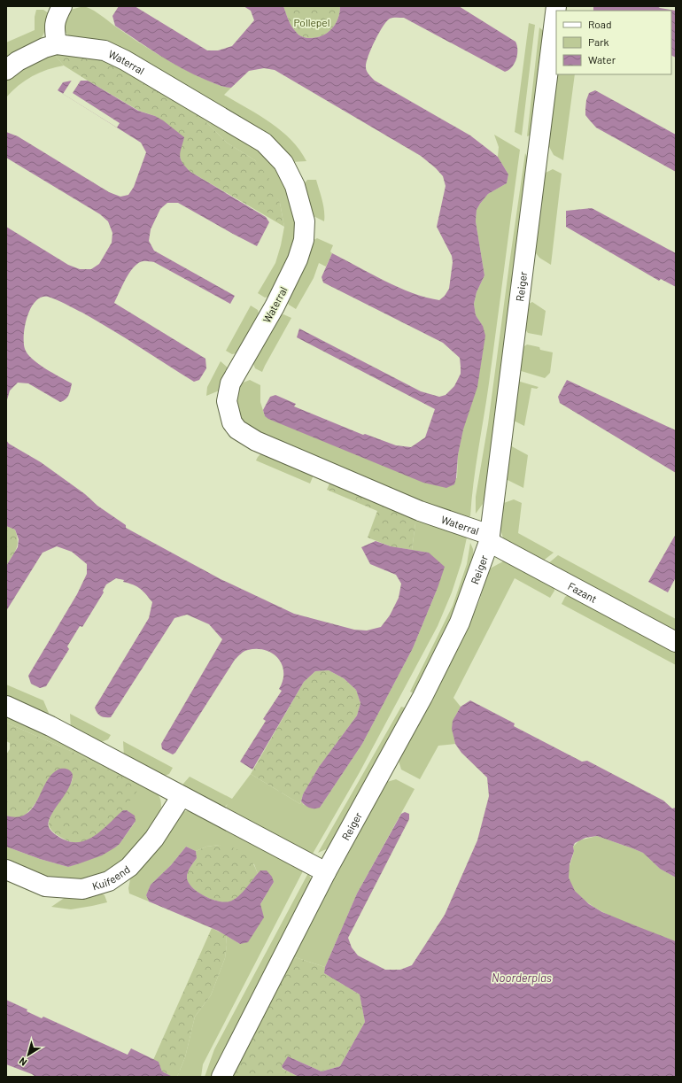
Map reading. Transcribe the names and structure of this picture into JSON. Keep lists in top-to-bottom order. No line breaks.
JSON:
{"streets":{"street":["Waterral","Reiger","Fazant","Kuifeend"]},"crossings":[["Waterral","Reiger"],["Waterral","Fazant"],["Reiger","Fazant"]],"water":["Noorderplas"],"parks":["Pollepel"],"legend":["Road","Park","Water"],"north":"bottom left"}
